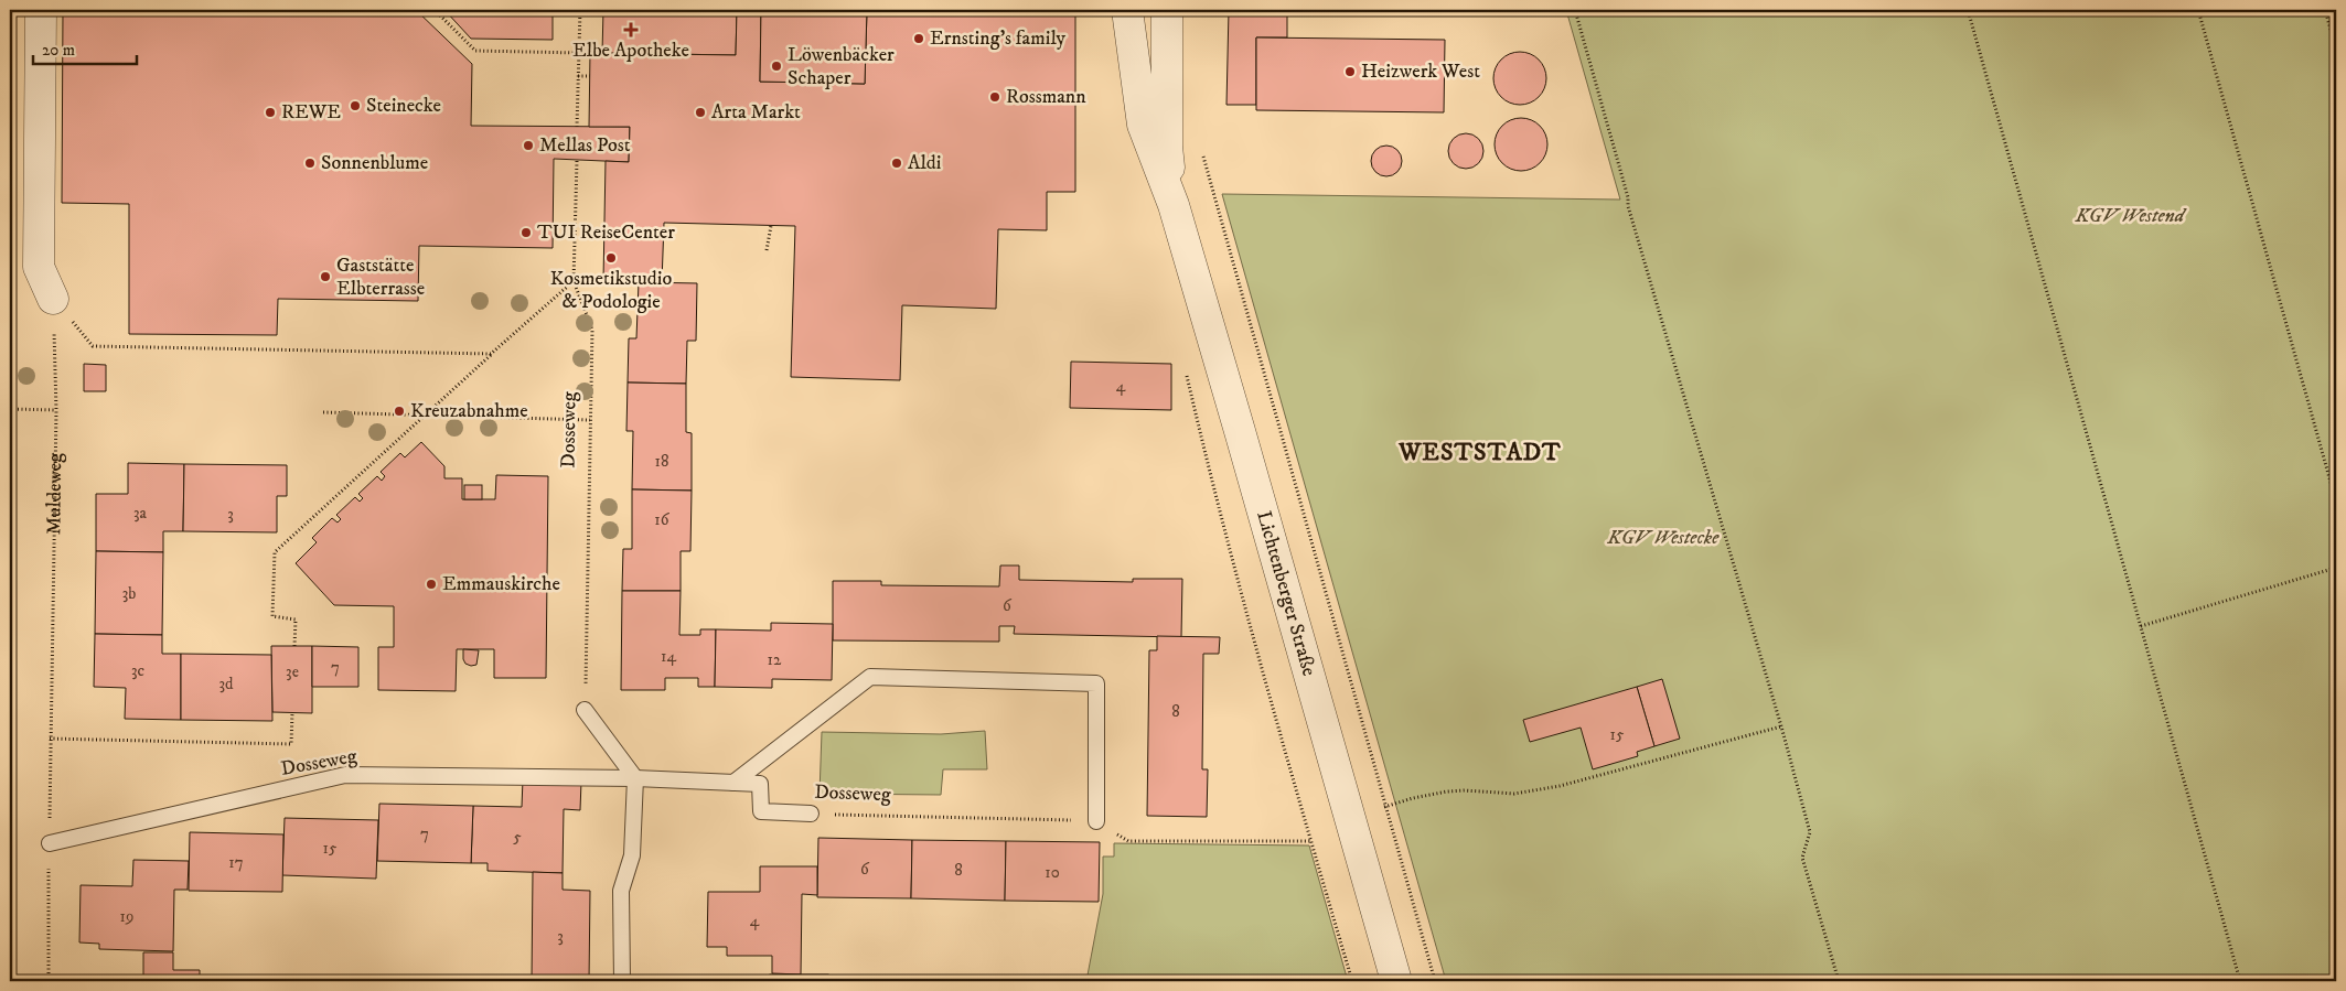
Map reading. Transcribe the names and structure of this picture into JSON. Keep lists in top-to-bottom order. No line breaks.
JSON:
{"streets":{"street":["Lichtenberger Straße"],"lane":["Dosseweg"],"path":["Muldeweg"]},"crossings":[["Dosseweg","Muldeweg"]],"districts":["WESTSTADT"],"parks":["KGV Westend","KGV Westecke"],"places":{"health":["Elbe Apotheke"],"other":["Ernsting's family","Löwenbäcker Schaper","Heizwerk West","Rossmann","Steinecke","REWE","Arta Markt","Mellas Post","Sonnenblume","Aldi","TUI ReiseCenter","Kosmetikstudio & Podologie","Gaststätte Elbterrasse","Kreuzabnahme","Emmauskirche"]},"house_numbers":["4","18","3a","3","16","3b","6","14","12","7","3c","3e","3d","8","15","7","5","15","17","6","8","10","19","4","3"],"scale_bar":"20 m"}
